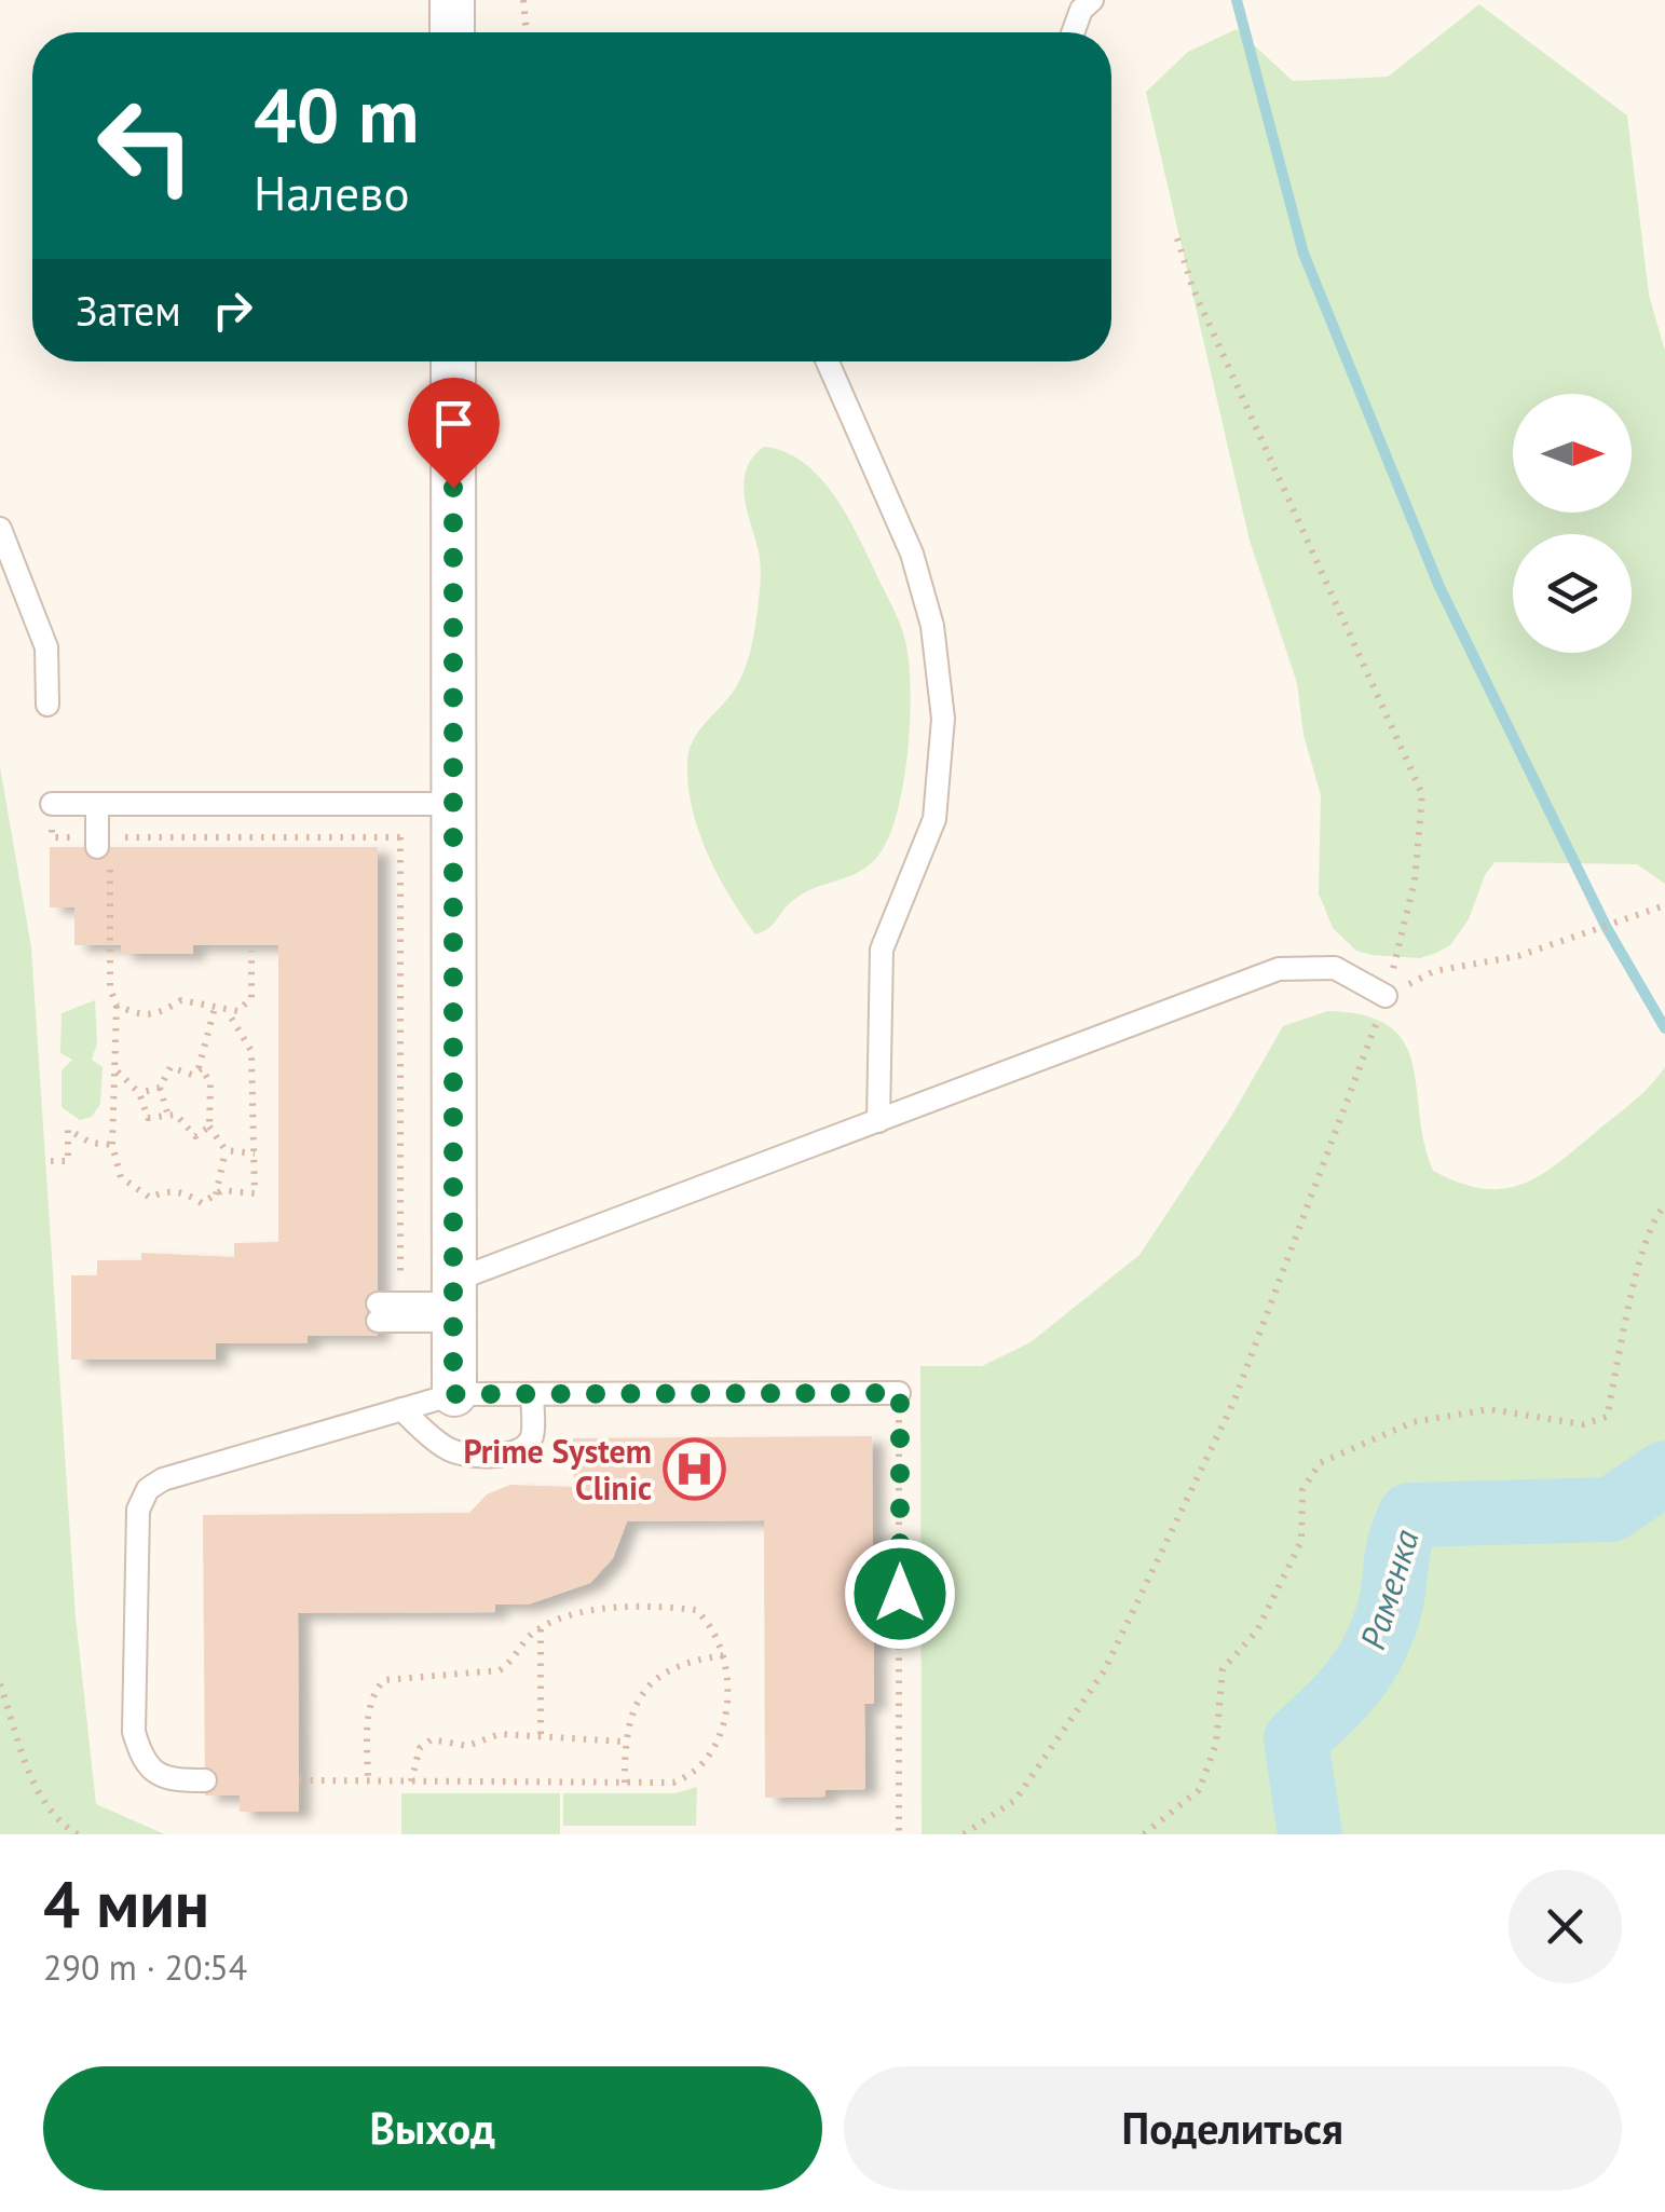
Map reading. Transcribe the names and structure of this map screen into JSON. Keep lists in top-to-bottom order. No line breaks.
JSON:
{"water":["Раменка"],"places":{"hospital":["Prime System Clinic"]},"north":"right","page":{"turn":["40 m","Налево"],"then":"Затем","heading":["4 мин","290 m · 20:54"],"buttons":["Выход","Поделиться"]}}
